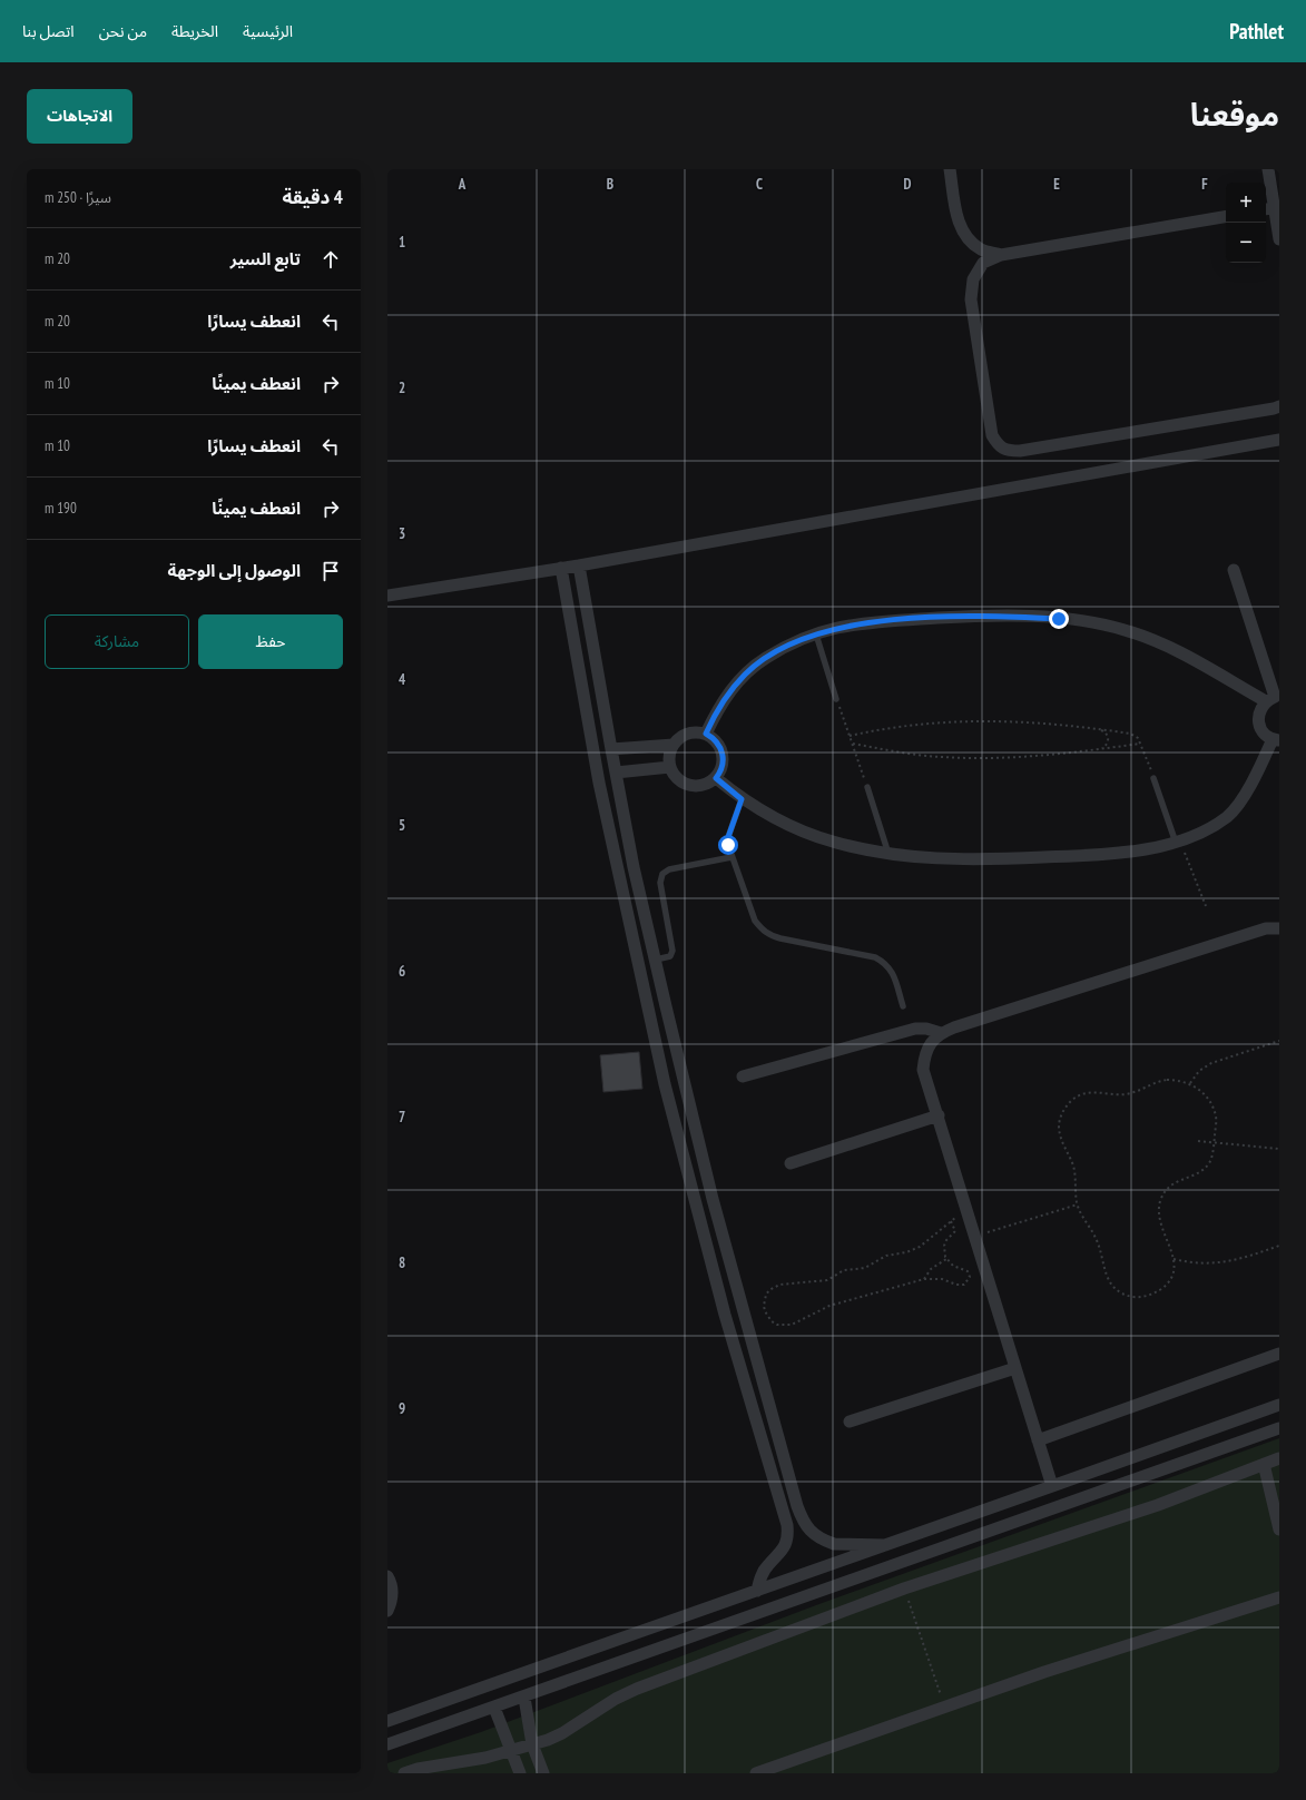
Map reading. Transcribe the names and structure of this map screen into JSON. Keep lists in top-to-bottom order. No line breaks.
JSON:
{"page":{"header":"Pathlet","nav":["الرئيسية","الخريطة","من نحن","اتصل بنا"],"title":"موقعنا","buttons":["الاتجاهات",["حفظ","مشاركة"]],"heading":["4 دقيقة","سيرًا · 250 m"],"map_buttons":["+","−"],"list":[["تابع السير","20 m"],["انعطف يسارًا","20 m"],["انعطف يمينًا","10 m"],["انعطف يسارًا","10 m"],["انعطف يمينًا","190 m"],"الوصول إلى الوجهة"]},"grid":{"columns":["A","B","C","D","E","F"],"rows":["1","2","3","4","5","6","7","8","9"]}}
